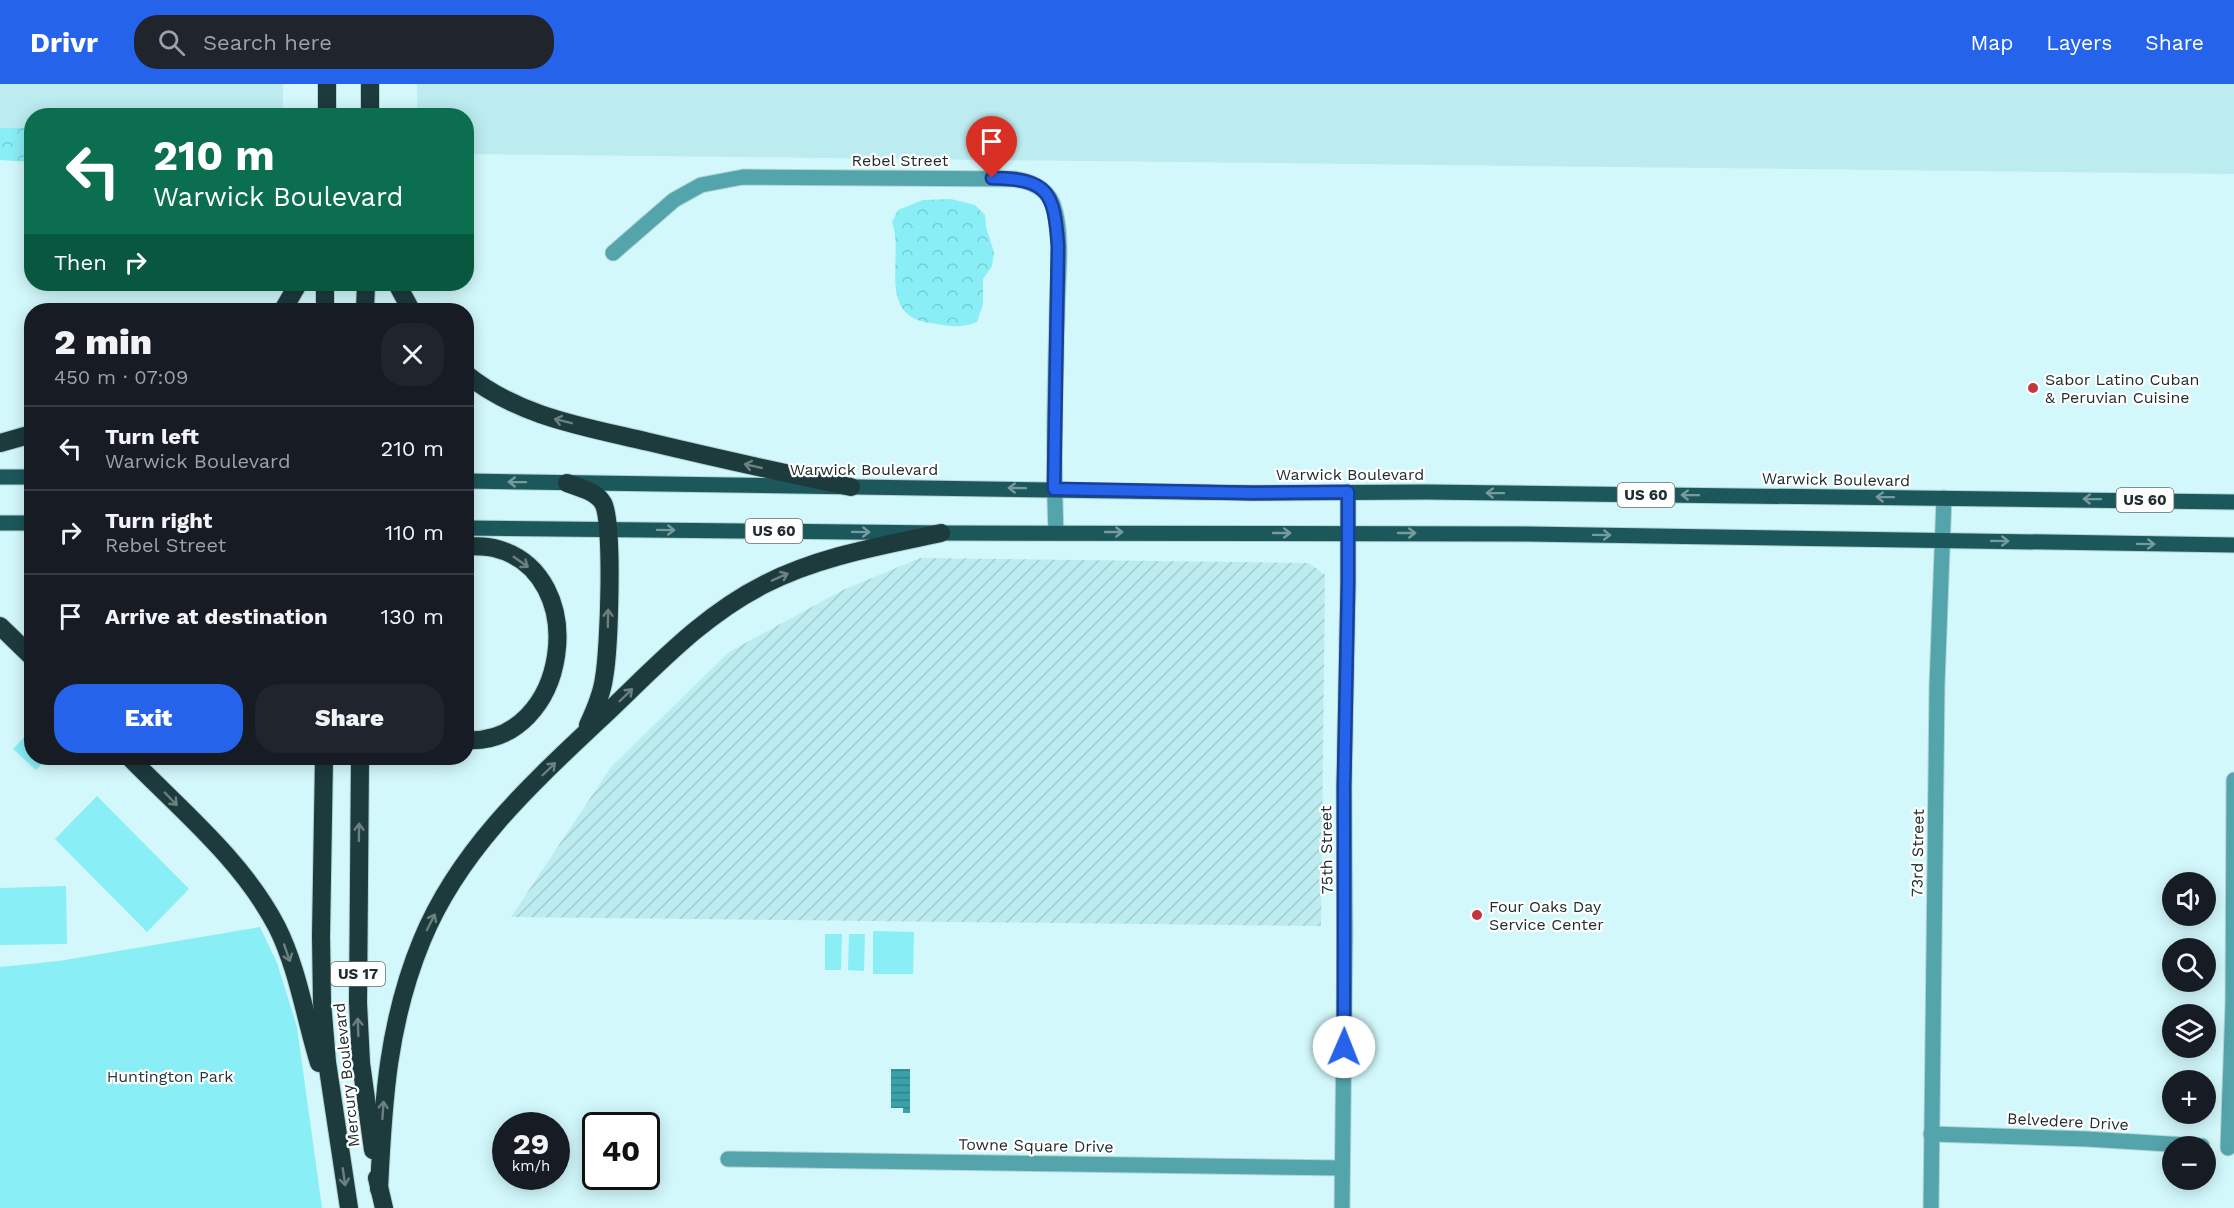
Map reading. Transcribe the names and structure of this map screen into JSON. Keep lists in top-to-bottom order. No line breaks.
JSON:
{"streets":{"highway":["US 17","Mercury Boulevard"],"main road":["Warwick Boulevard","US 60"],"street":["Rebel Street","75th Street","73rd Street","Belvedere Drive","Towne Square Drive"]},"crossings":[["Rebel Street","Warwick Boulevard"],["Rebel Street","US 60"],["Warwick Boulevard","75th Street"],["Warwick Boulevard","73rd Street"],["US 60","75th Street"],["US 60","73rd Street"],["75th Street","Towne Square Drive"],["73rd Street","Belvedere Drive"]],"parks":["Huntington Park"],"places":["Sabor Latino Cuban & Peruvian Cuisine","Four Oaks Day Service Center"],"page":{"header":"Drivr","search":"Search here","nav":["Map","Layers","Share"],"turn":["210 m","Warwick Boulevard"],"then":"Then","heading":["2 min","450 m · 07:09"],"list":[{"name":"Turn left","note":"Warwick Boulevard","value":"210 m"},{"name":"Turn right","note":"Rebel Street","value":"110 m"},{"name":"Arrive at destination","value":"130 m"}],"buttons":["Exit","Share"],"map_buttons":["+","−"],"speed":"29 km/h","limit":"40"}}
